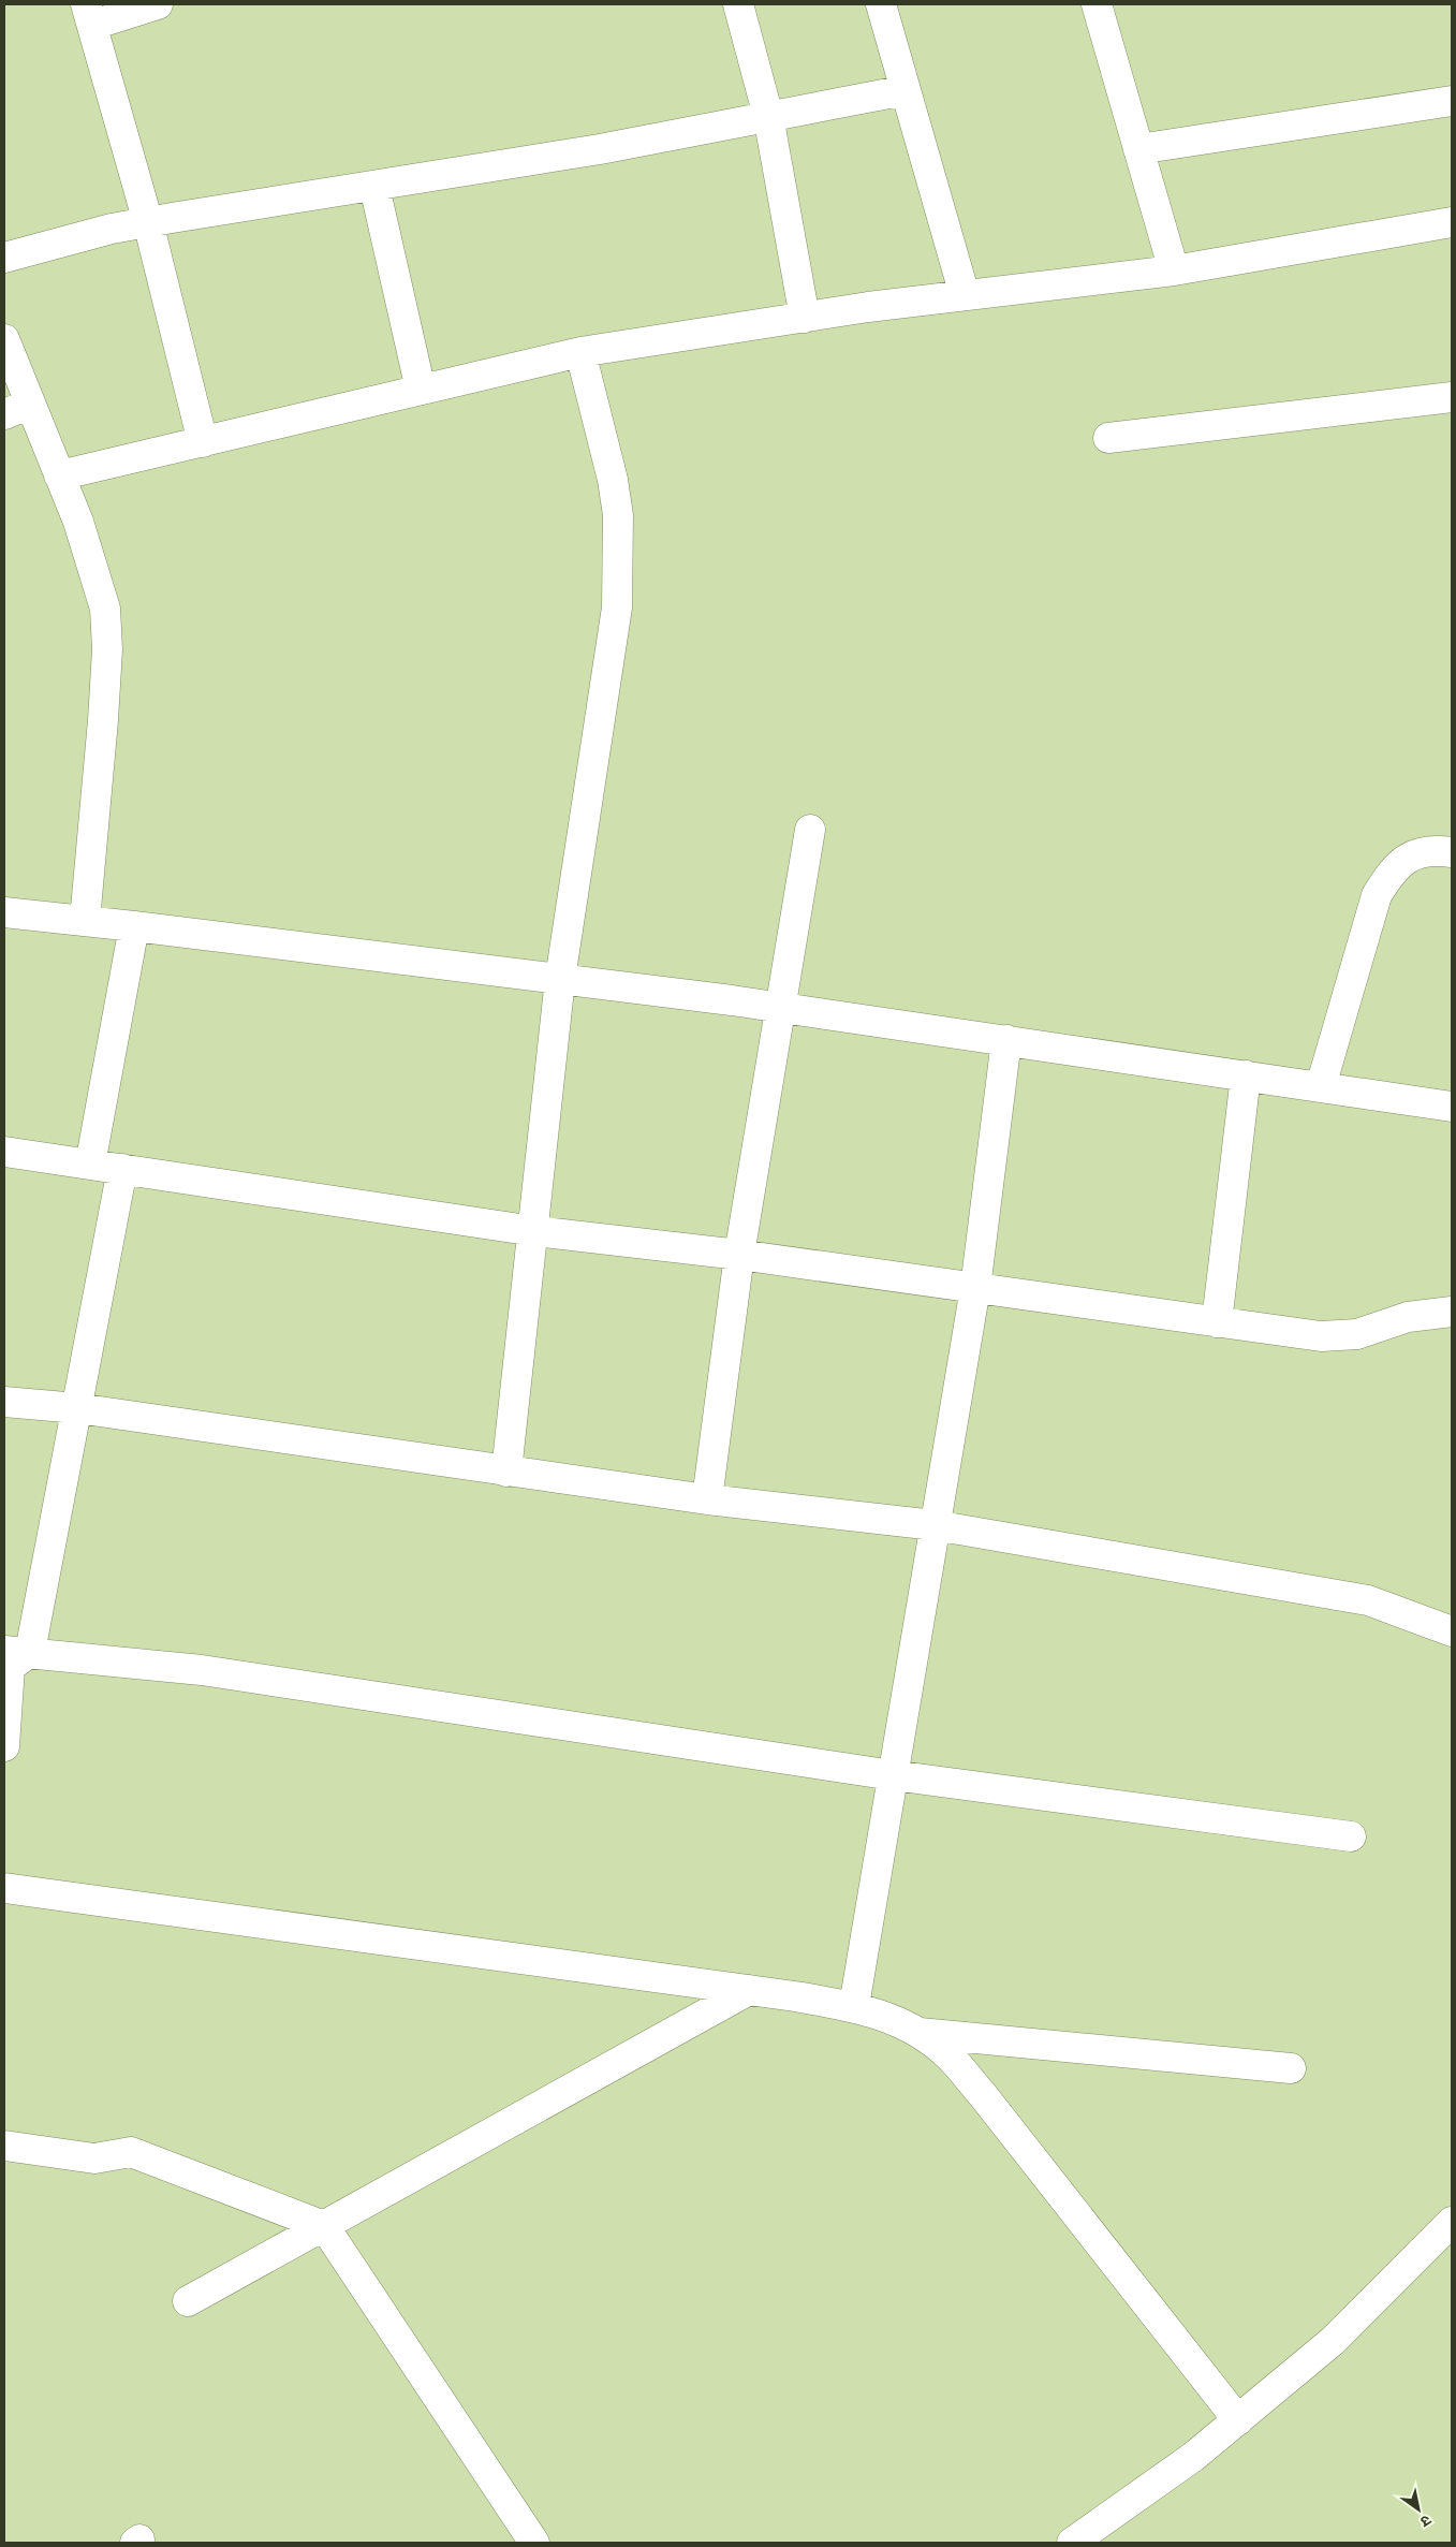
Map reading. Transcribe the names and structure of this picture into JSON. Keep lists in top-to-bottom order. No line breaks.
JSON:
{"north":"bottom right"}
